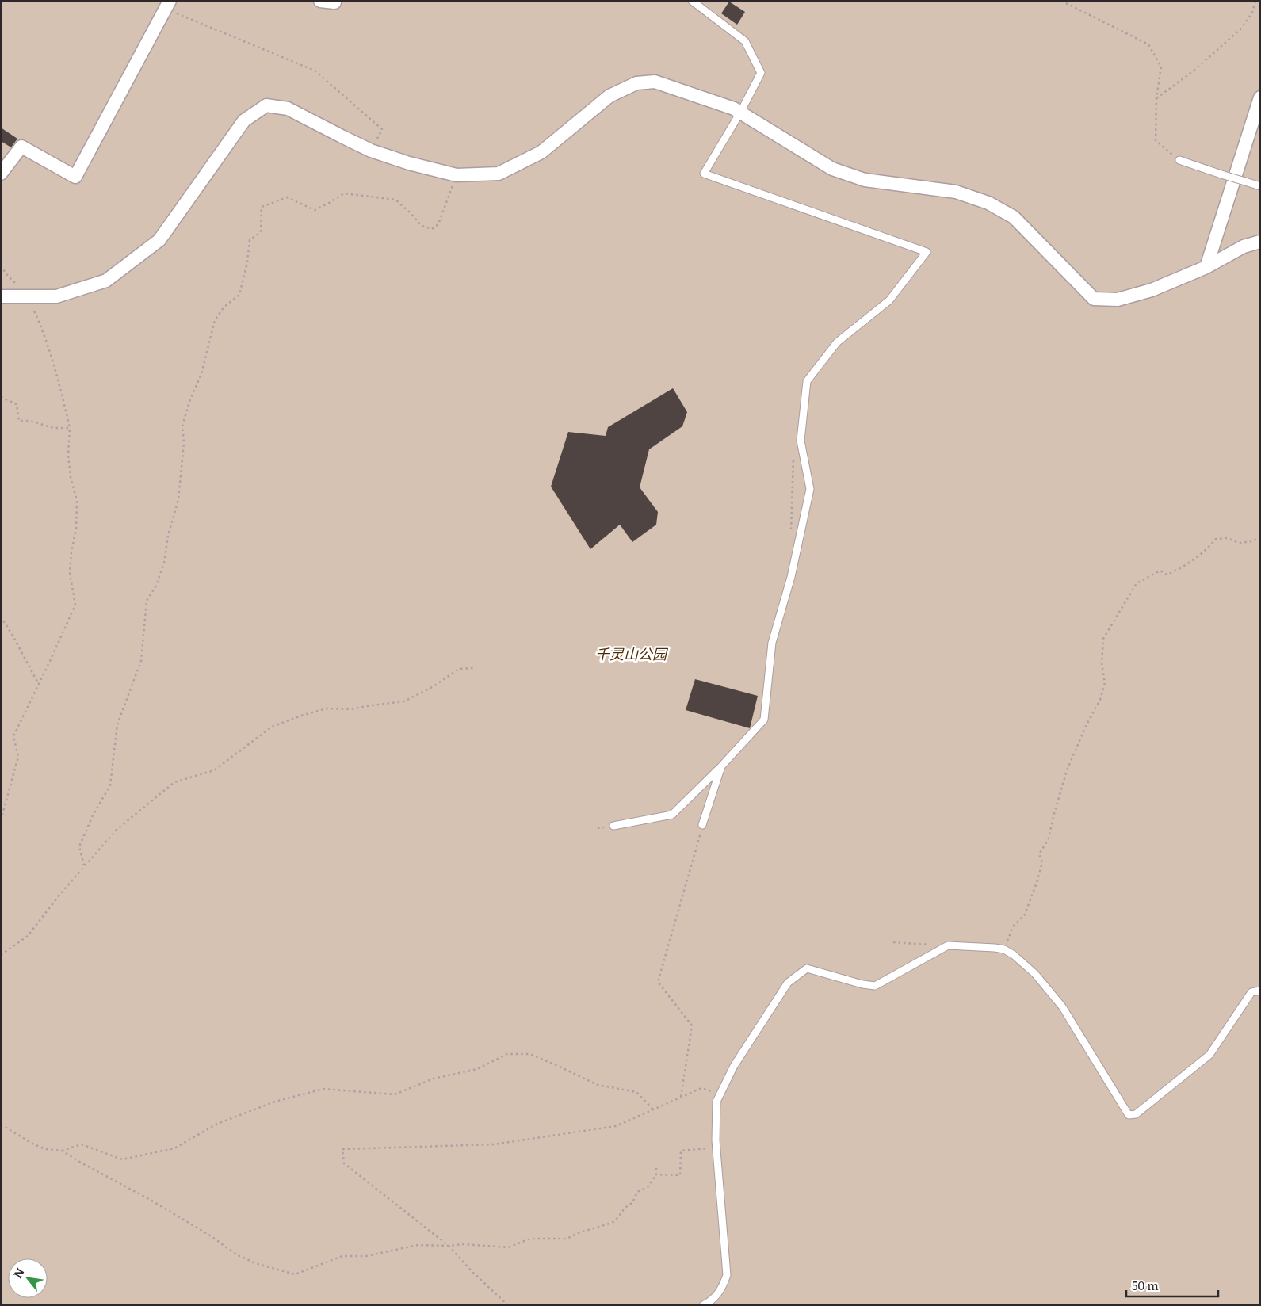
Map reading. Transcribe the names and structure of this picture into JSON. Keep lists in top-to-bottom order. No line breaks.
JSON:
{"parks":["千灵山公园"],"scale_bar":"50 m","north":"top left"}
